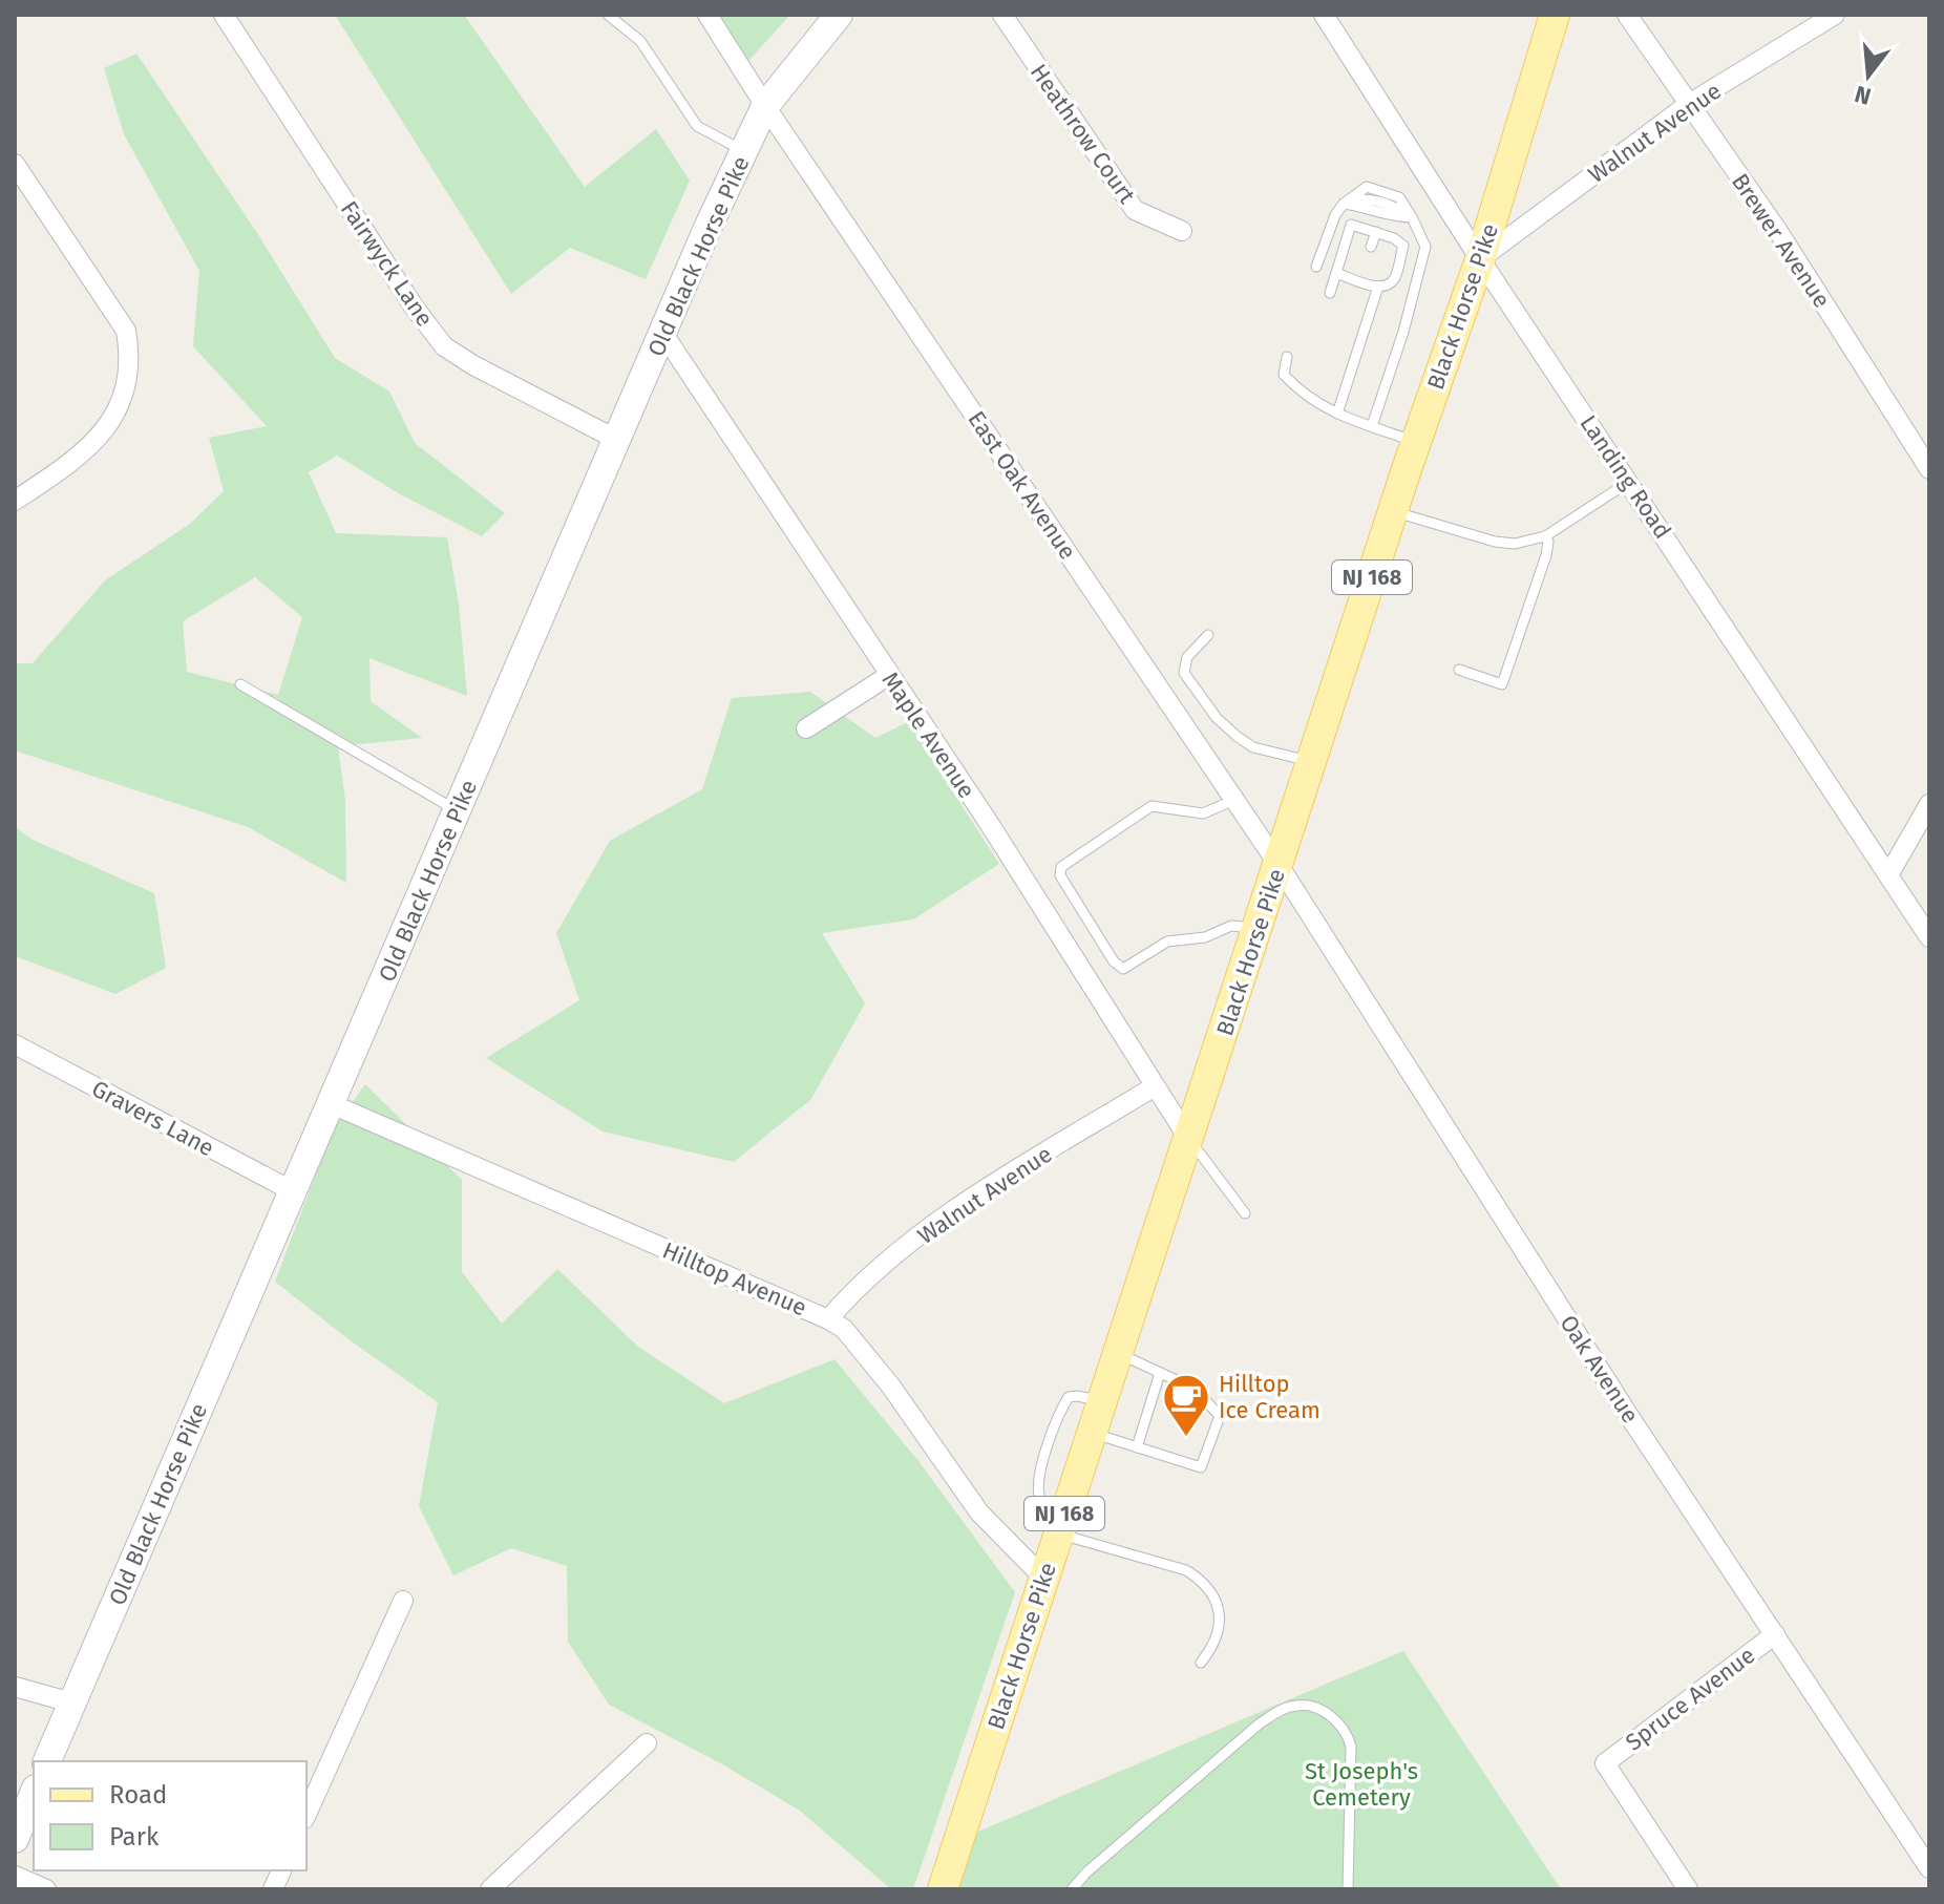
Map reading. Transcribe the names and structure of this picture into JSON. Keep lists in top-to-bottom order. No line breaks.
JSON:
{"streets":{"main road":["Black Horse Pike","NJ 168"],"street":["Walnut Avenue","Heathrow Court","Brewer Avenue","Old Black Horse Pike","Fairwyck Lane","Landing Road","East Oak Avenue","Maple Avenue","Gravers Lane","Hilltop Avenue","Oak Avenue","Spruce Avenue"]},"crossings":[["Walnut Avenue","Brewer Avenue"],["Walnut Avenue","Black Horse Pike"],["Walnut Avenue","Landing Road"],["Walnut Avenue","Maple Avenue"],["Walnut Avenue","Hilltop Avenue"],["Old Black Horse Pike","Fairwyck Lane"],["Old Black Horse Pike","East Oak Avenue"],["Old Black Horse Pike","Maple Avenue"],["Old Black Horse Pike","Gravers Lane"],["Old Black Horse Pike","Hilltop Avenue"],["Black Horse Pike","Landing Road"],["Black Horse Pike","East Oak Avenue"],["Black Horse Pike","Maple Avenue"],["Black Horse Pike","Hilltop Avenue"],["Black Horse Pike","Oak Avenue"],["East Oak Avenue","Oak Avenue"],["Oak Avenue","Spruce Avenue"]],"parks":["St Joseph's Cemetery"],"places":{"cafe":["Hilltop Ice Cream"]},"legend":["Road","Park"],"north":"bottom"}
